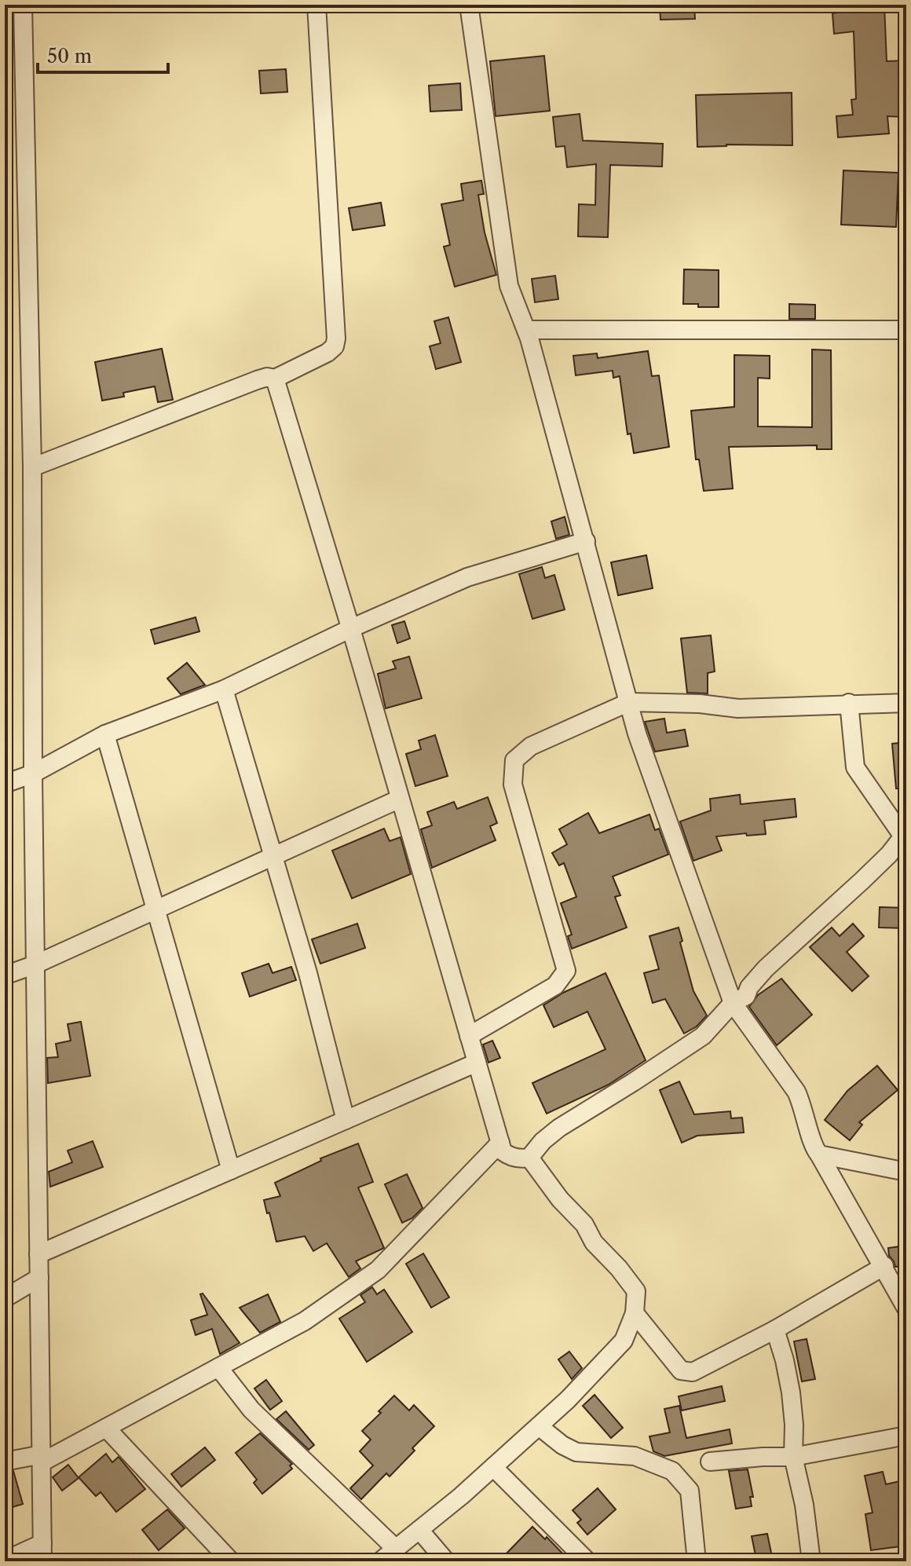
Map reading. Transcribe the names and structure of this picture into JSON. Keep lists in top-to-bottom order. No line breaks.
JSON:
{"scale_bar":"50 m"}
